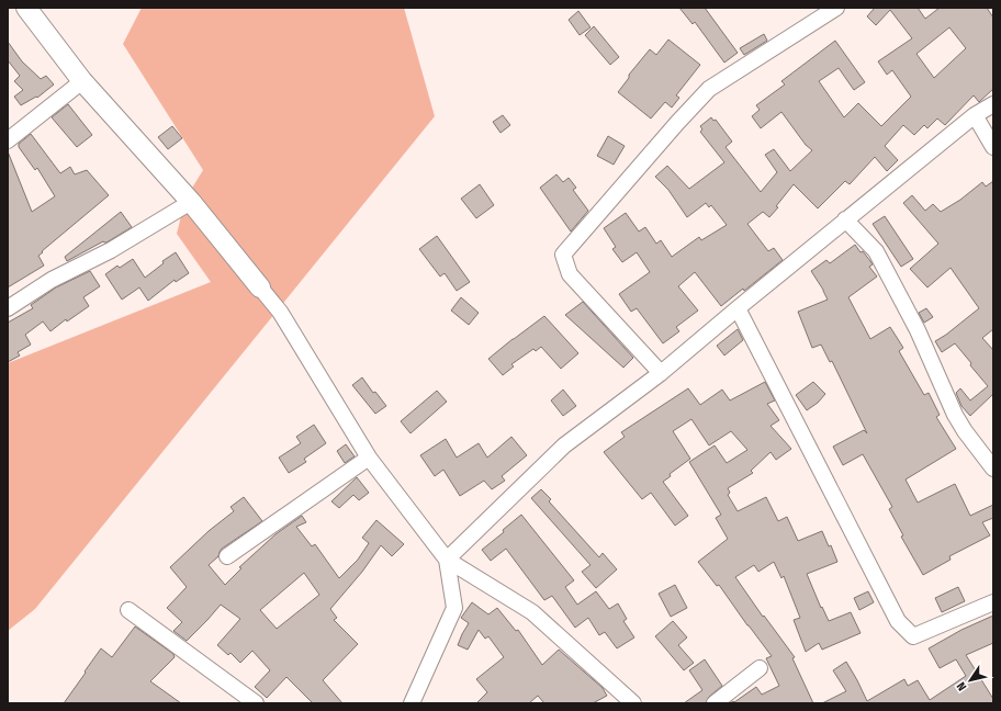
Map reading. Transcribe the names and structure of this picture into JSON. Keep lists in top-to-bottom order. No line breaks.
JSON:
{"north":"bottom left"}
